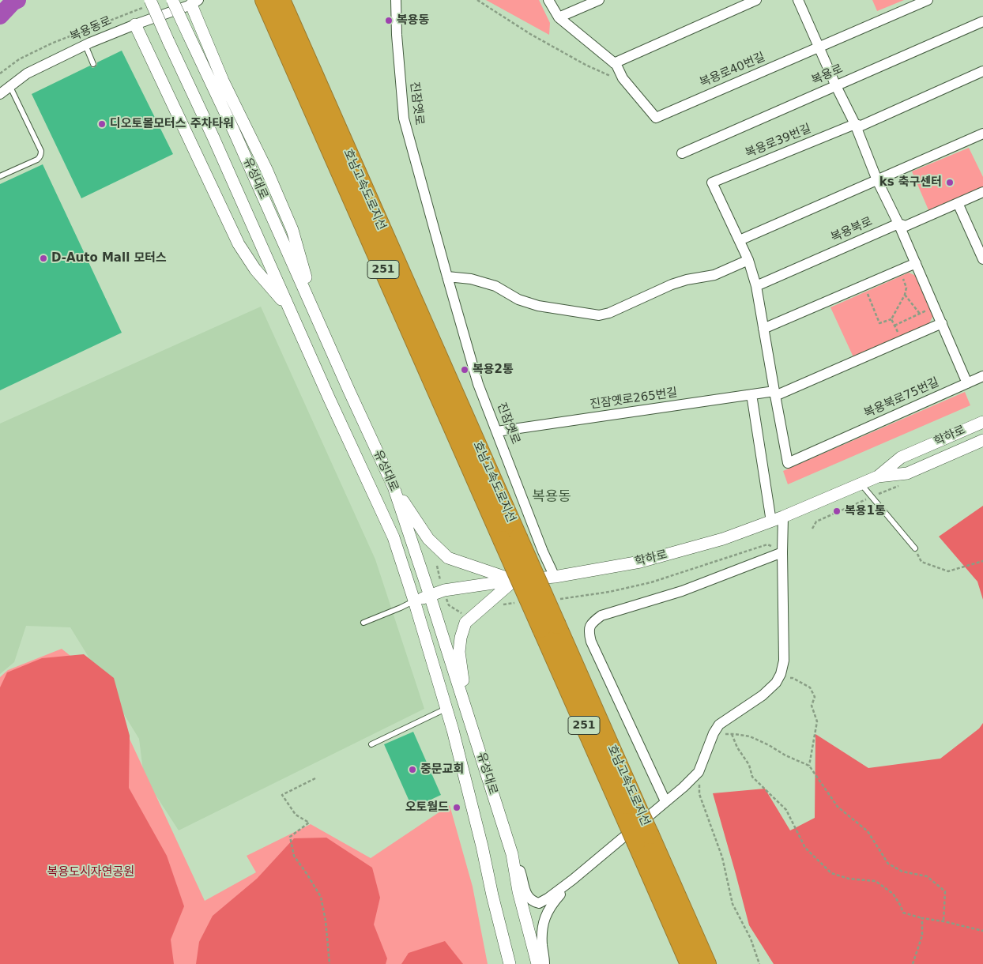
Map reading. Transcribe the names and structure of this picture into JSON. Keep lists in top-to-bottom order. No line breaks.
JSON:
{"streets":{"highway":["호남고속도로지선","251"],"street":["복용동로","복용로40번길","복용로","진잠옛로","복용로39번길","유성대로","복용북로","복용북로75번길","진잠옛로265번길","학하로"]},"crossings":[["진잠옛로","진잠옛로265번길"],["진잠옛로","학하로"],["유성대로","학하로"],["복용북로75번길","진잠옛로265번길"]],"districts":["복용동"],"parks":["복용도시자연공원"],"places":["복용동","디오토몰모터스 주차타워","ks 축구센터","D-Auto Mall 모터스","복용2통","복용1통","중문교회","오토월드"]}
